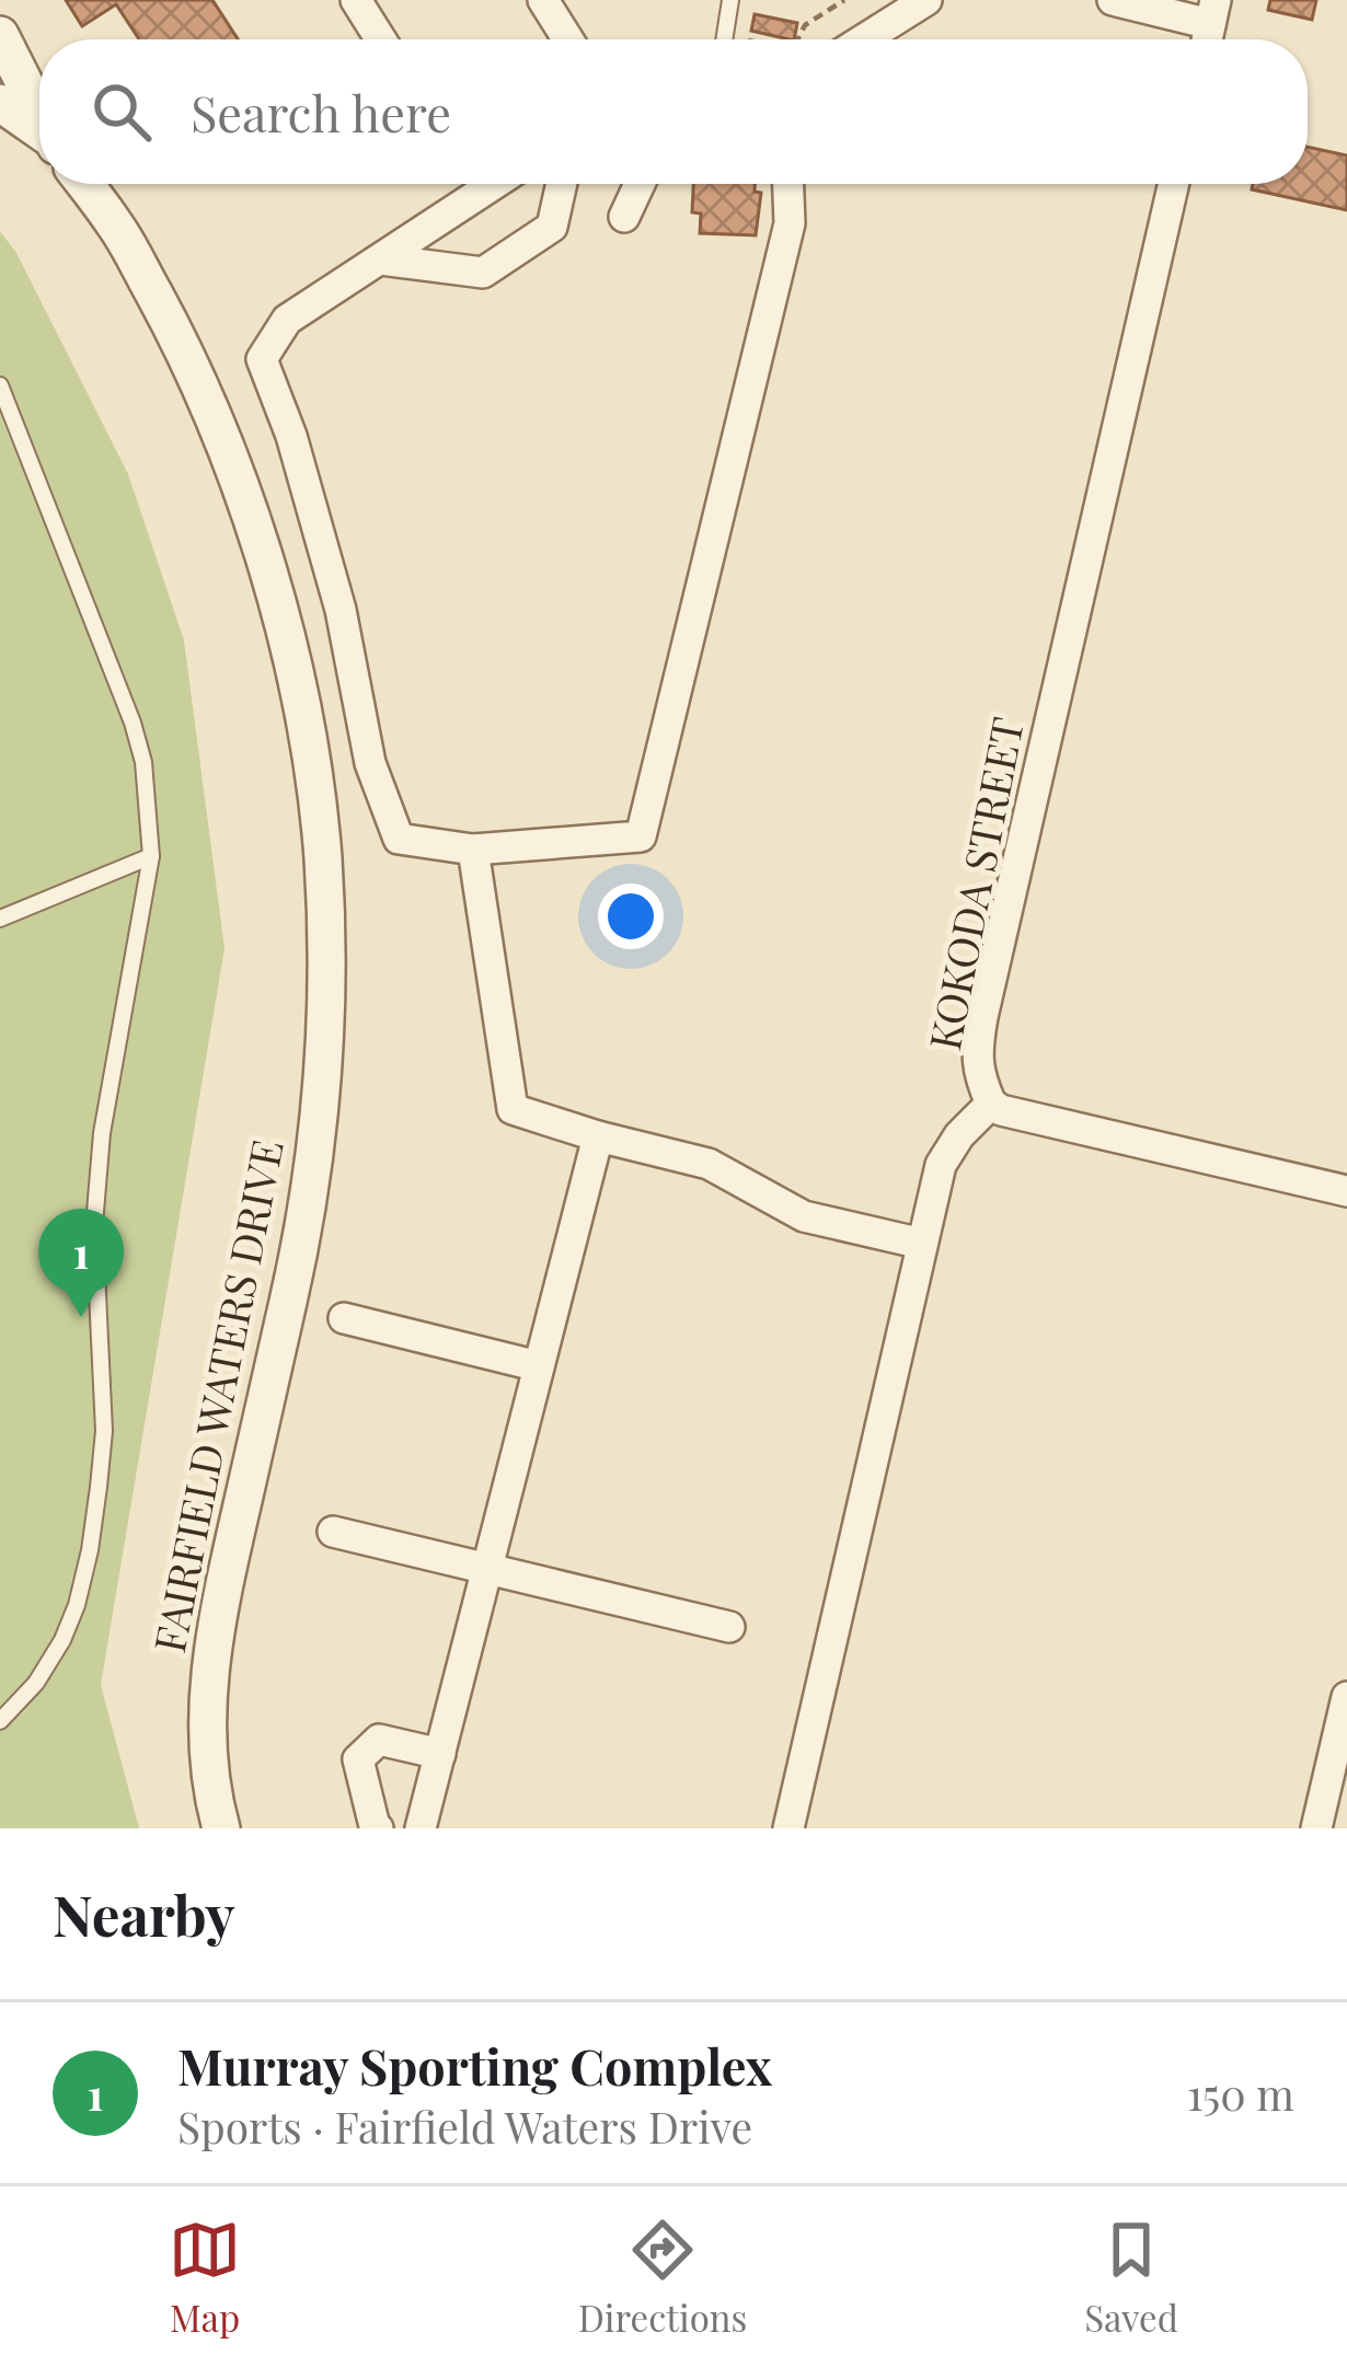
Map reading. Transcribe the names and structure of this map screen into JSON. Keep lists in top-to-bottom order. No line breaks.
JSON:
{"streets":{"street":["KOKODA STREET","FAIRFIELD WATERS DRIVE"]},"page":{"search":"Search here","pins":"1","heading":"Nearby","list":[{"mark":"1","name":"Murray Sporting Complex","note":"Sports · Fairfield Waters Drive","value":"150 m"}],"nav":["Map","Directions","Saved"]}}
